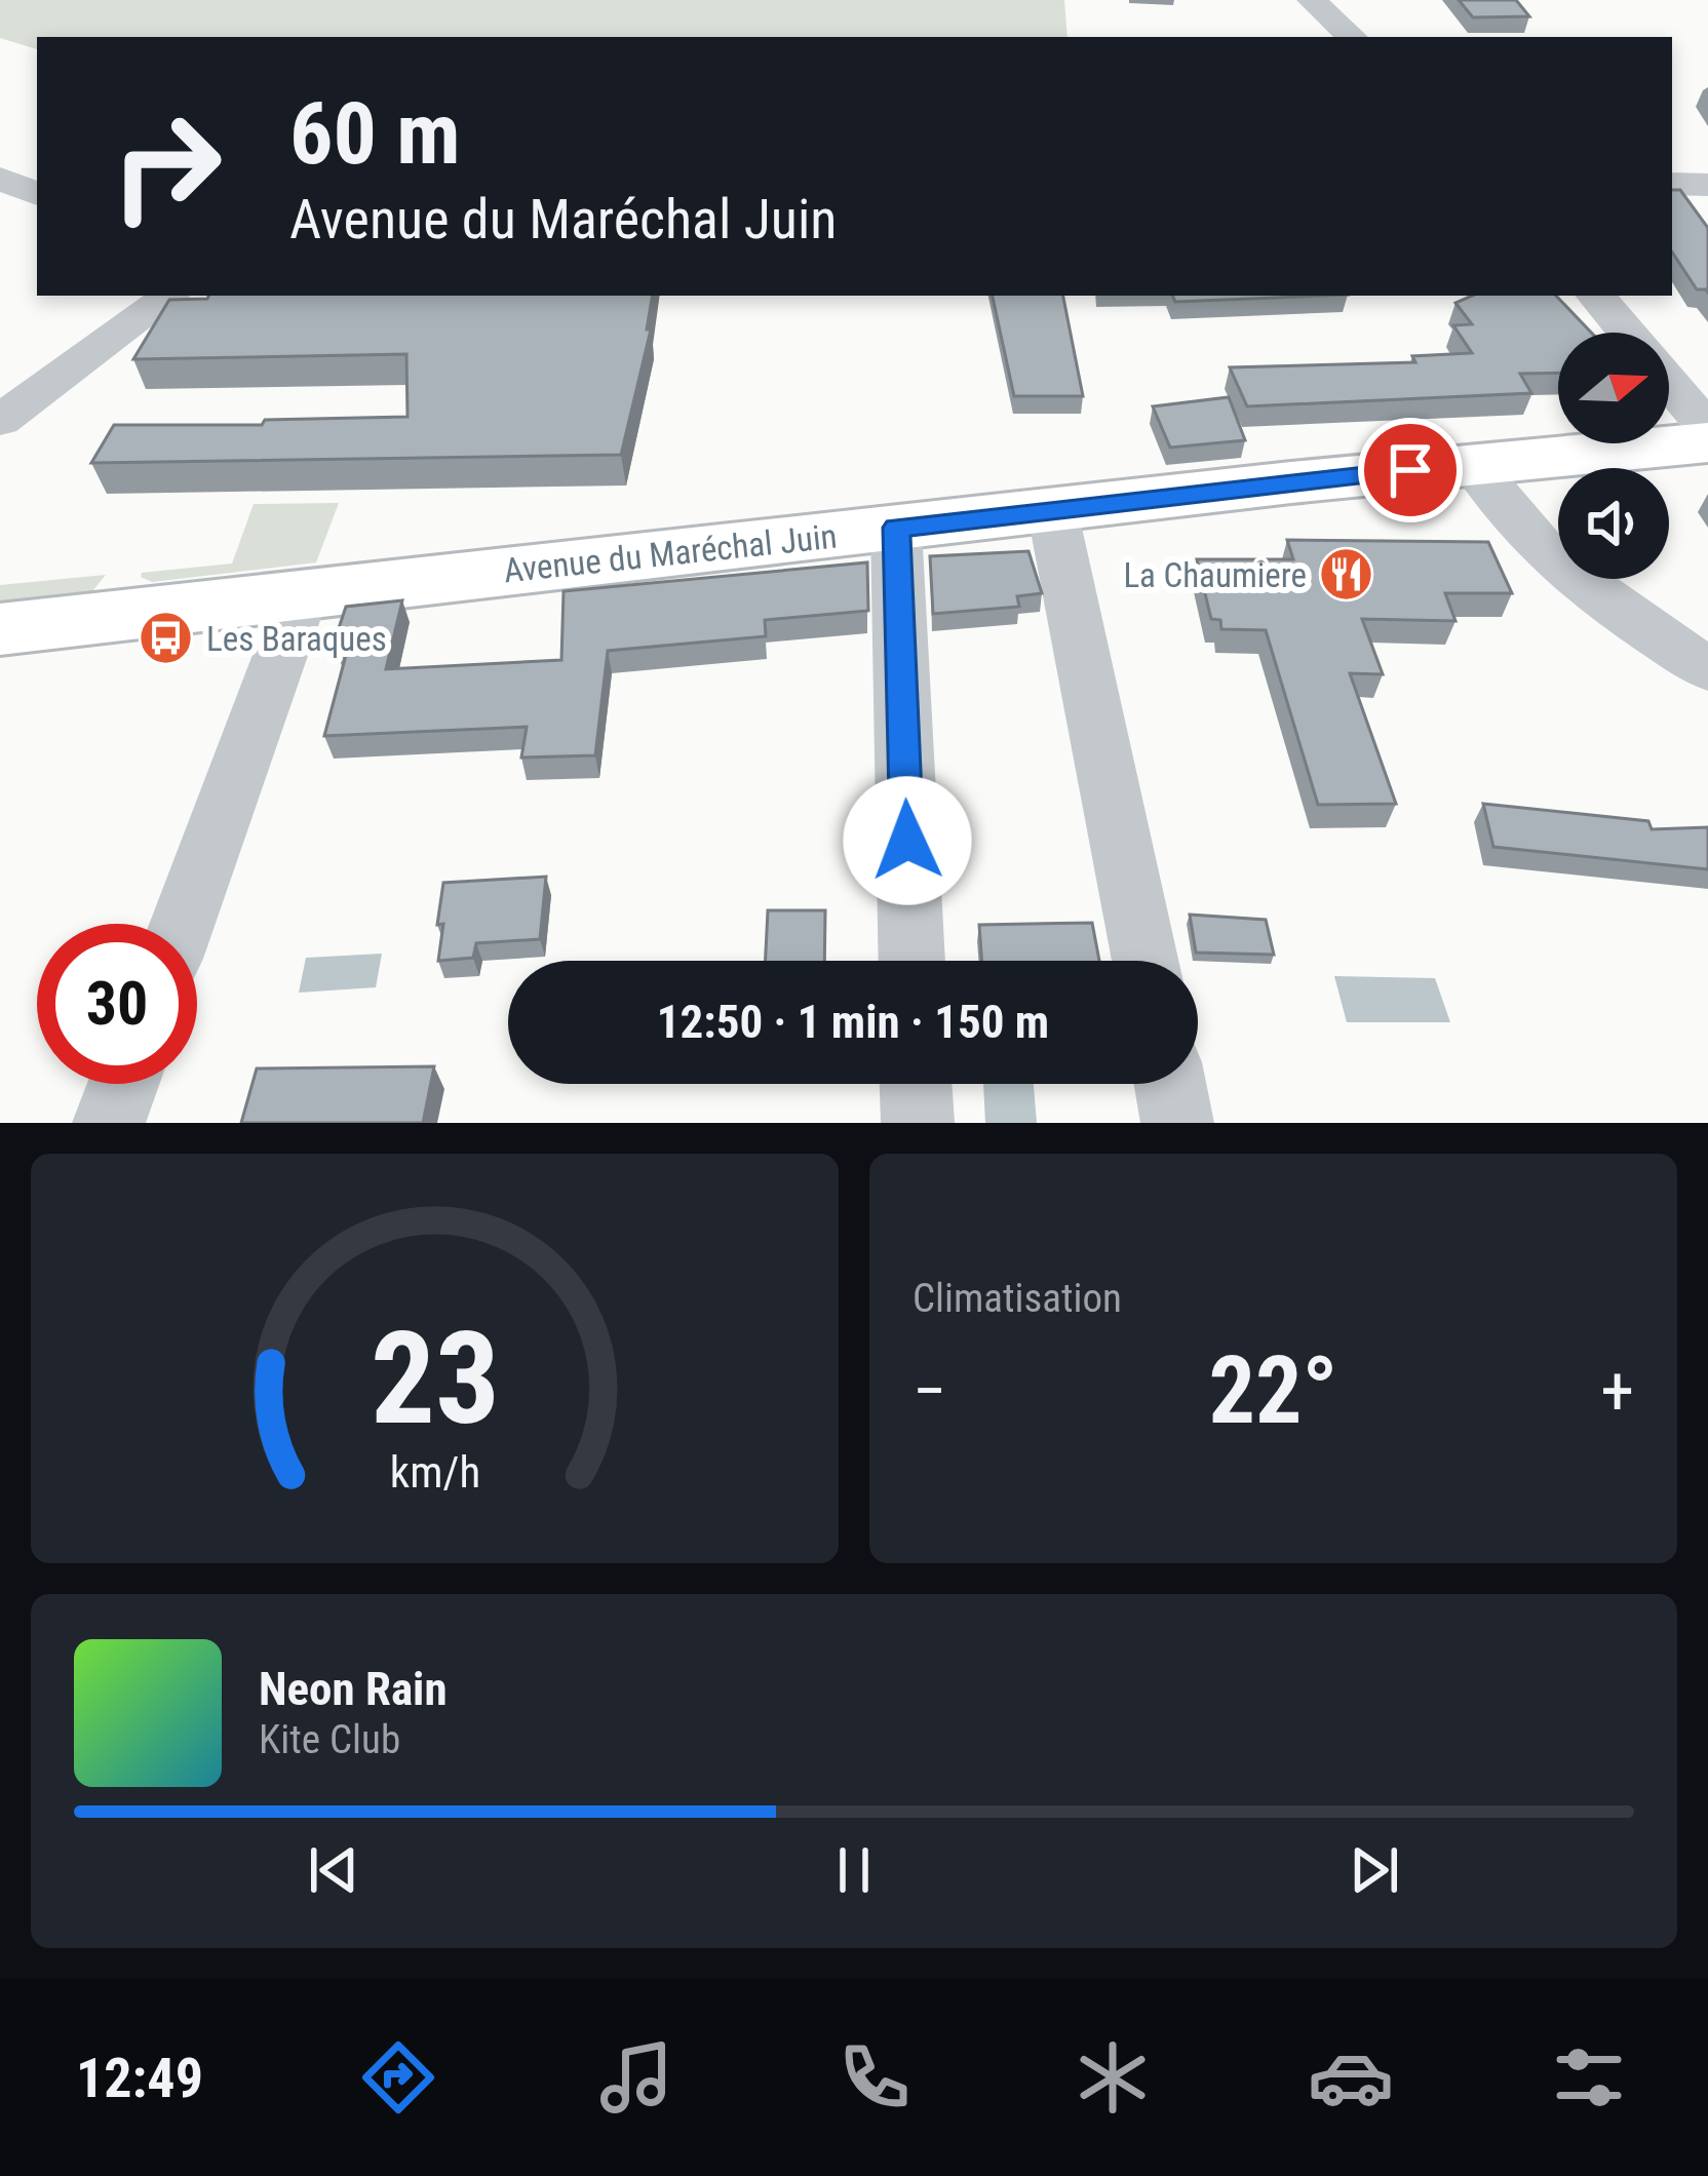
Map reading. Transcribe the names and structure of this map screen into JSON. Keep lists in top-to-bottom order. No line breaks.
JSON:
{"streets":{"main road":["Avenue du Maréchal Juin"]},"places":{"restaurant":["La Chaumiere"],"bus stop":["Les Baraques"]},"north":"right","page":{"turn":["60 m","Avenue du Maréchal Juin"],"limit":"30","trip":"12:50 · 1 min · 150 m","tile":"Climatisation","heat":["−","22°","+"],"song":["Neon Rain","Kite Club"],"tabs":"12:49","gauge":["23","km/h"]}}
